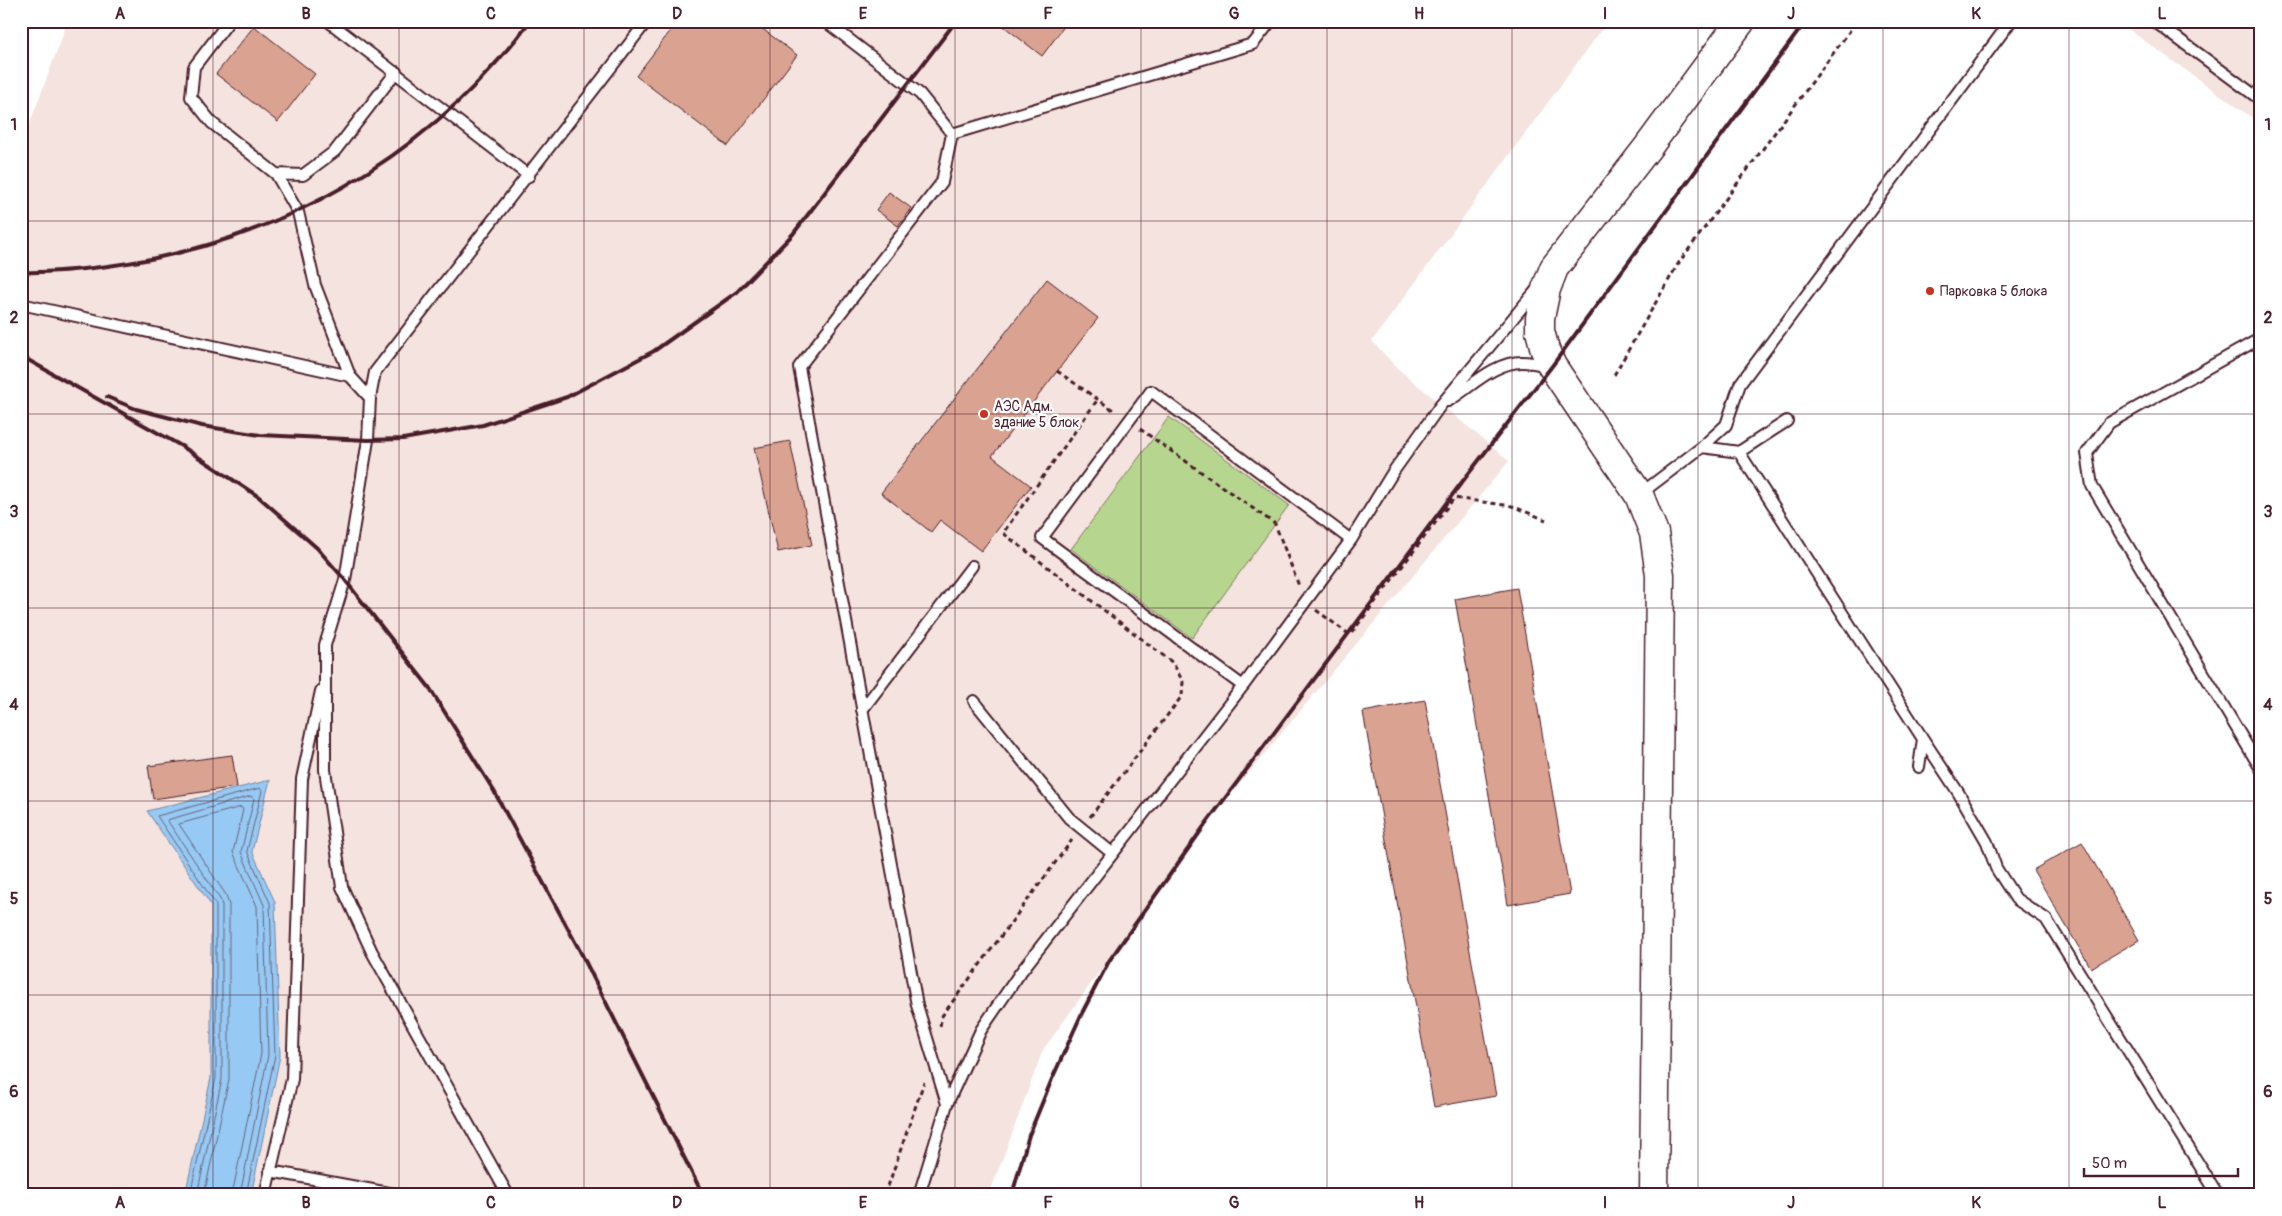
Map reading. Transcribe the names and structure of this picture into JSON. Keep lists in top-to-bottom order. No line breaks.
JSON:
{"places":["Парковка 5 блока","АЭС Адм. здание 5 блок"],"scale_bar":"50 m","grid":{"columns":["A","B","C","D","E","F","G","H","I","J","K","L"],"rows":["1","2","3","4","5","6"]}}
